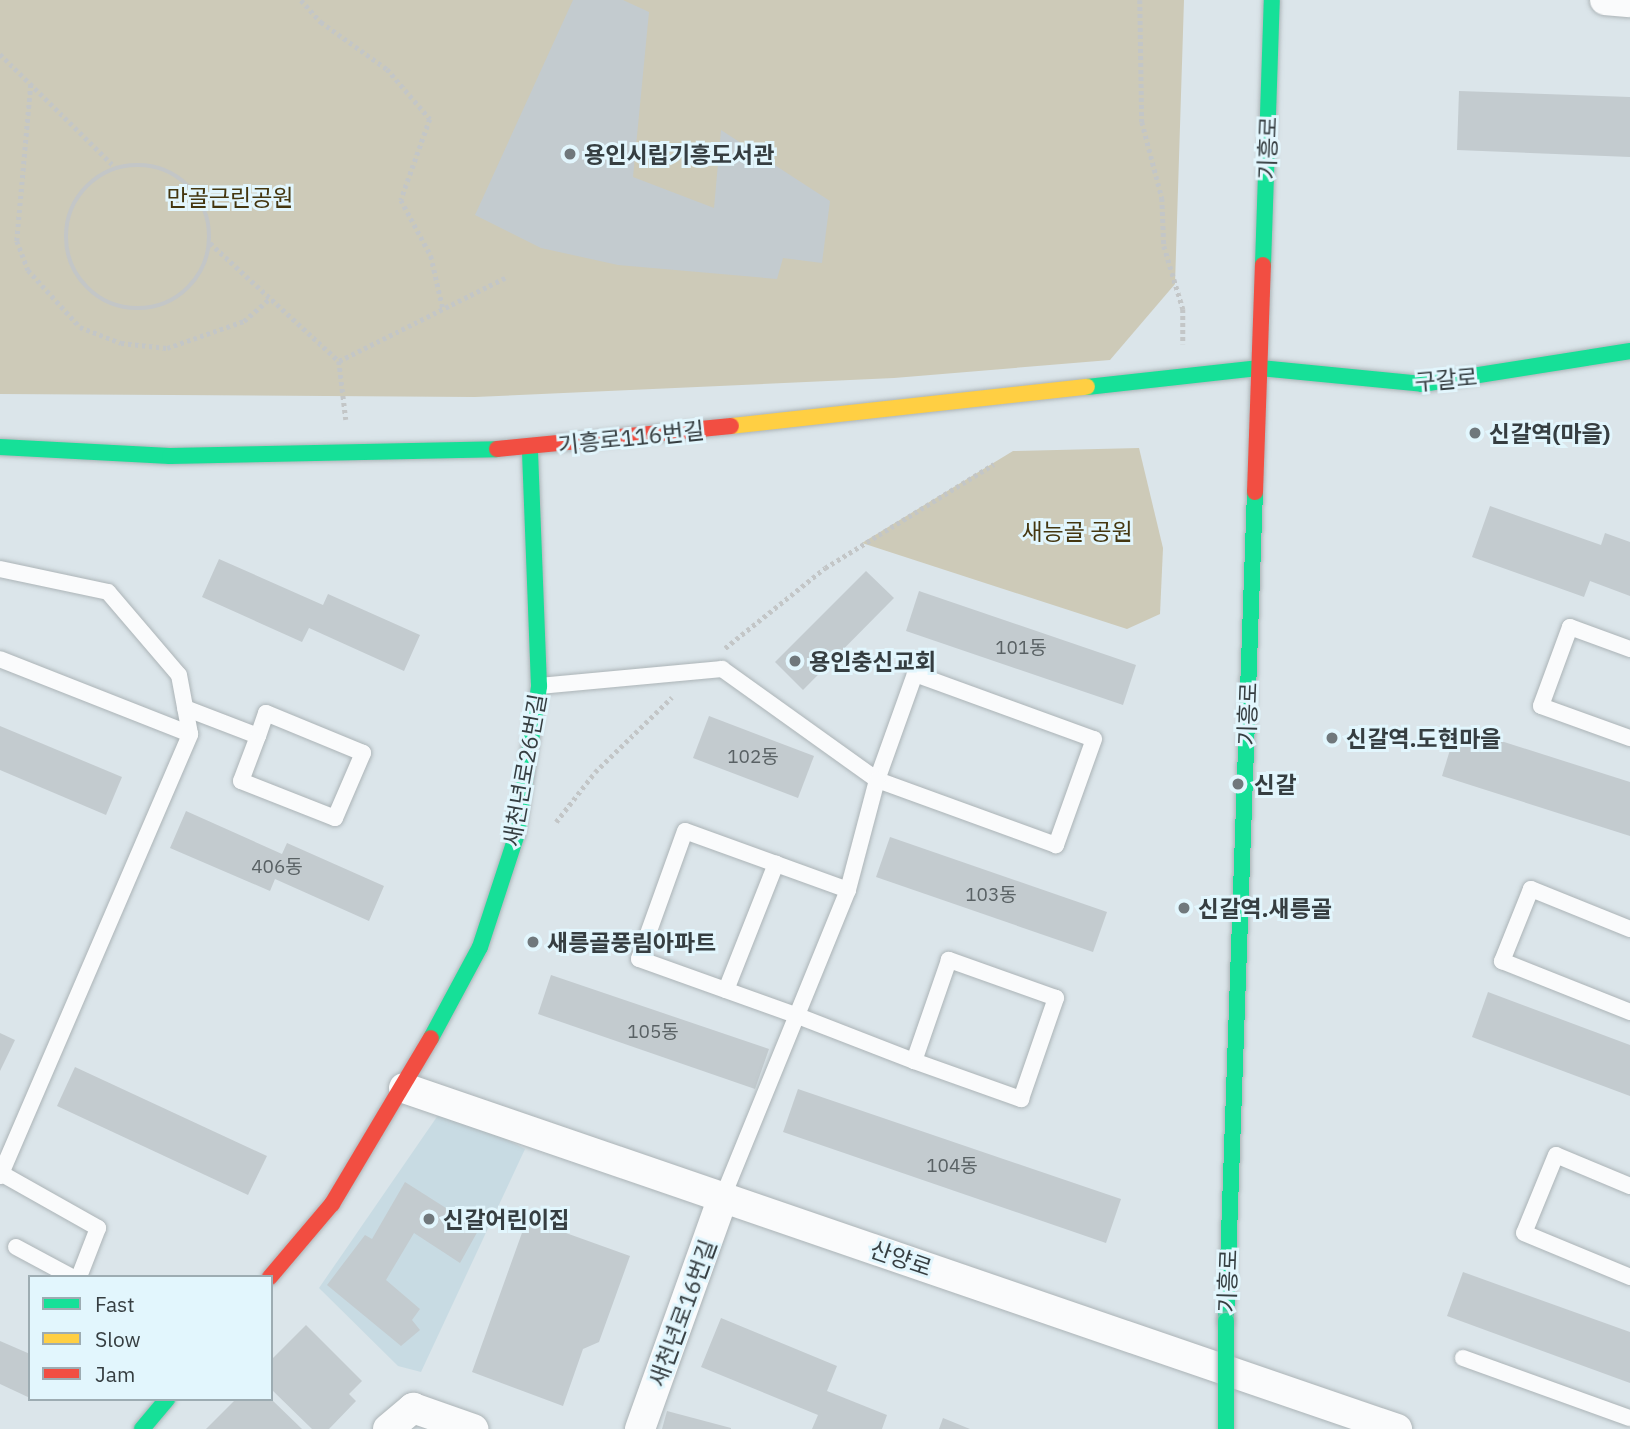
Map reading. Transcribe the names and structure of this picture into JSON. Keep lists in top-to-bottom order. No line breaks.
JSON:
{"streets":{"street":["기흥로","구갈로","기흥로116번길","새천년로26번길","산양로","새천년로16번길"]},"crossings":[["기흥로","구갈로"],["기흥로","기흥로116번길"],["구갈로","기흥로116번길"],["기흥로116번길","새천년로26번길"],["새천년로26번길","산양로"],["산양로","새천년로16번길"]],"parks":["만골근린공원","새능골 공원"],"places":["용인시립기흥도서관","신갈역(마을)","용인충신교회","신갈역.도현마을","신갈","신갈역.새릉골","새릉골풍림아파트","신갈어린이집"],"house_numbers":["101동","102동","406동","103동","105동","104동"],"legend":["Fast","Slow","Jam"]}
